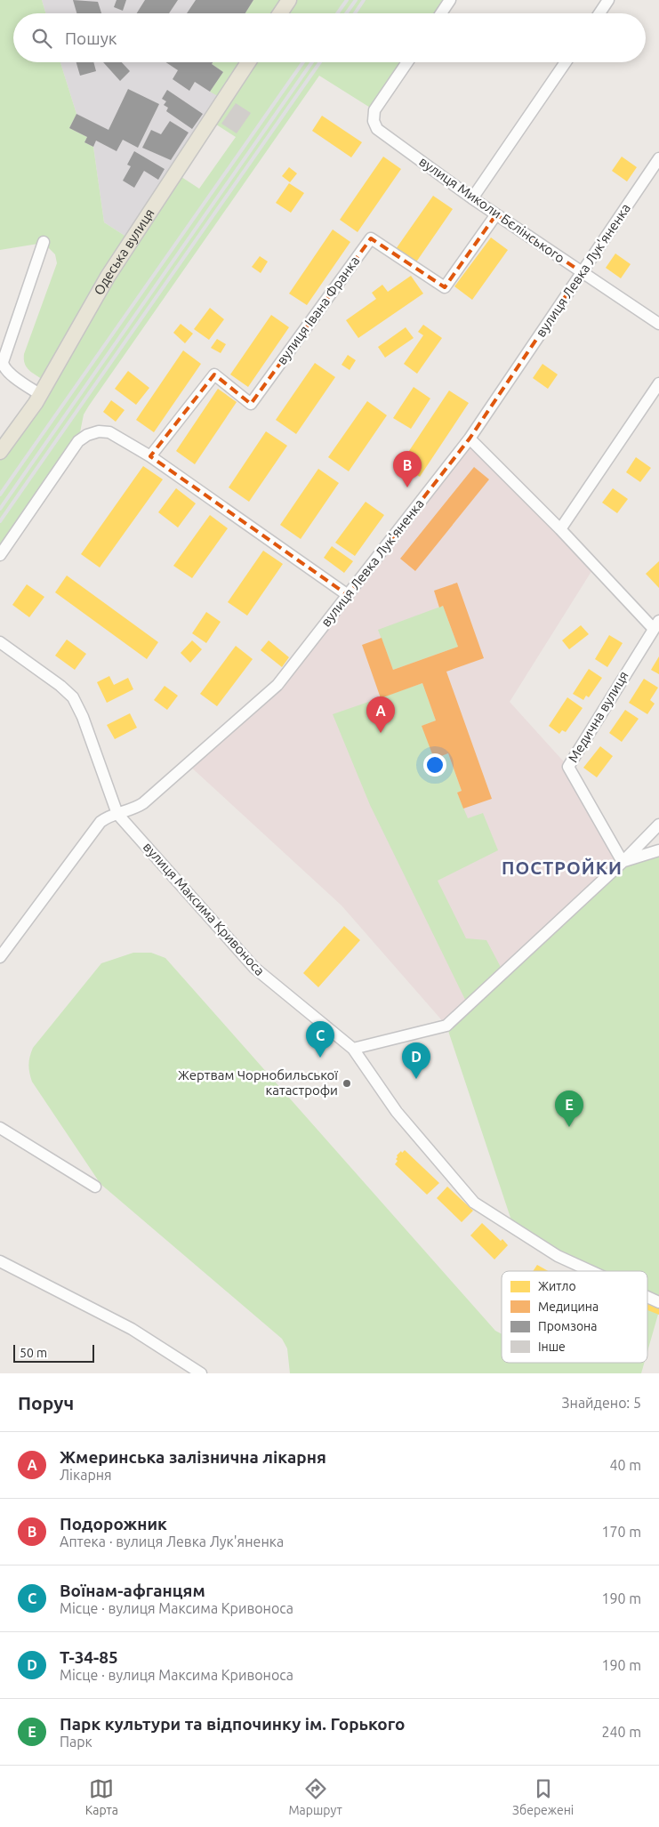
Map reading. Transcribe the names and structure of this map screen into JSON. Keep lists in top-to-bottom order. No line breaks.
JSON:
{"streets":{"main road":["Одеська вулиця"],"street":["вулиця Миколи Бєлінського","вулиця Левка Лук'яненка","вулиця Івана Франка","Медична вулиця","вулиця Максима Кривоноса"]},"crossings":[["вулиця Миколи Бєлінського","вулиця Левка Лук'яненка"],["вулиця Миколи Бєлінського","вулиця Івана Франка"],["вулиця Левка Лук'яненка","вулиця Максима Кривоноса"]],"districts":["ПОСТРОЙКИ"],"places":["Жертвам Чорнобильської катастрофи"],"legend":["Житло","Медицина","Промзона","Інше"],"scale_bar":"50 m","page":{"search":"Пошук","pins":["B","A","C","D","E"],"scale":"50 m","heading":["Поруч","Знайдено: 5"],"list":[{"mark":"A","name":"Жмеринська залізнична лікарня","note":"Лікарня","value":"40 m"},{"mark":"B","name":"Подорожник","note":"Аптека · вулиця Левка Лук'яненка","value":"170 m"},{"mark":"C","name":"Воїнам-афганцям","note":"Місце · вулиця Максима Кривоноса","value":"190 m"},{"mark":"D","name":"Т-34-85","note":"Місце · вулиця Максима Кривоноса","value":"190 m"},{"mark":"E","name":"Парк культури та відпочинку ім. Горького","note":"Парк","value":"240 m"}],"nav":["Карта","Маршрут","Збережені"]}}
